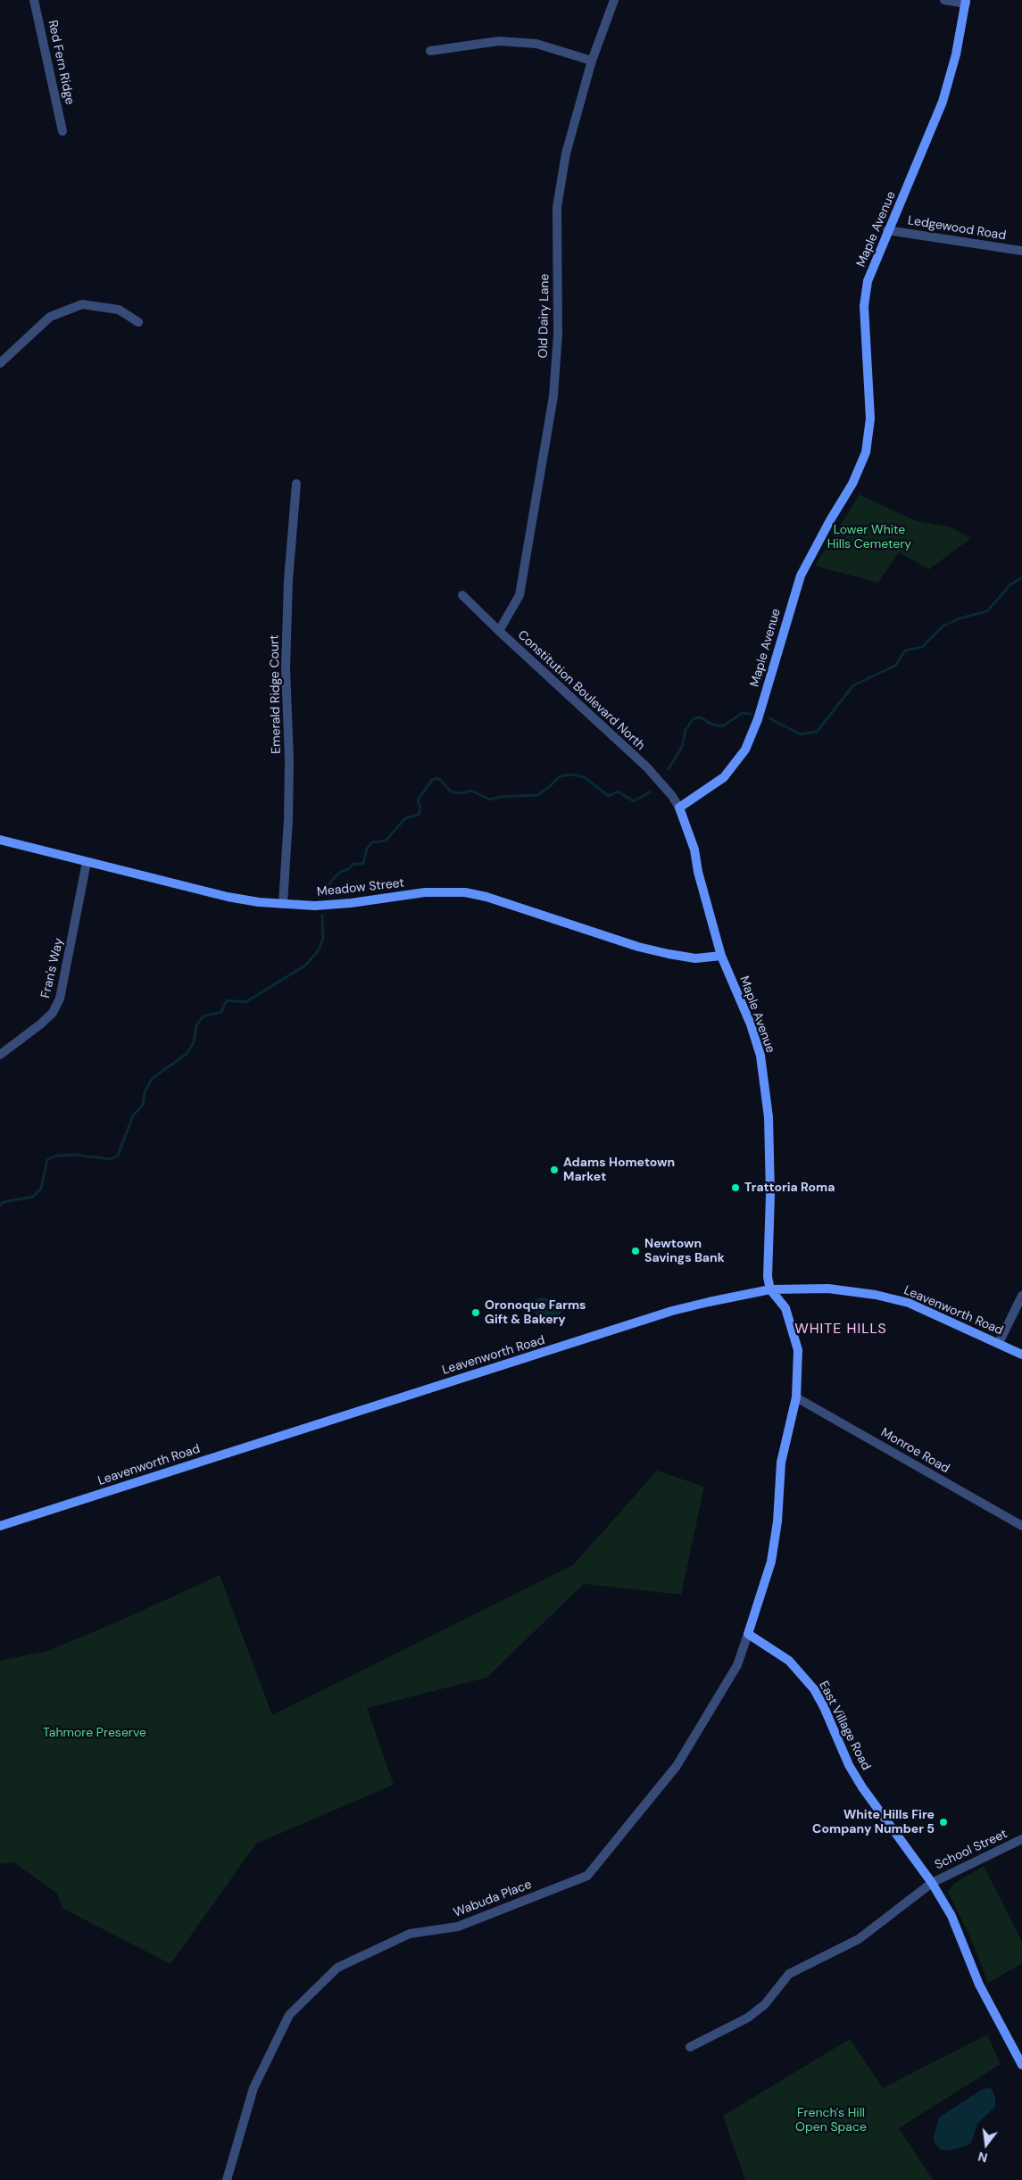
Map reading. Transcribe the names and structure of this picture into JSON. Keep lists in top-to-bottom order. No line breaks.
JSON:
{"streets":{"main road":["Maple Avenue","Meadow Street","Leavenworth Road","East Village Road"],"street":["Red Fern Ridge","Ledgewood Road","Old Dairy Lane","Constitution Boulevard North","Emerald Ridge Court","Fran's Way","Monroe Road","School Street","Wabuda Place"]},"crossings":[["Ledgewood Road","Maple Avenue"],["Maple Avenue","Constitution Boulevard North"],["Maple Avenue","Meadow Street"],["Maple Avenue","Leavenworth Road"],["Old Dairy Lane","Constitution Boulevard North"],["Emerald Ridge Court","Meadow Street"],["Meadow Street","Fran's Way"],["East Village Road","School Street"],["East Village Road","Wabuda Place"]],"districts":["WHITE HILLS"],"parks":["Lower White Hills Cemetery","Tahmore Preserve","French's Hill Open Space"],"places":["Adams Hometown Market","Trattoria Roma","Newtown Savings Bank","Oronoque Farms Gift & Bakery","White Hills Fire Company Number 5"],"north":"bottom"}
